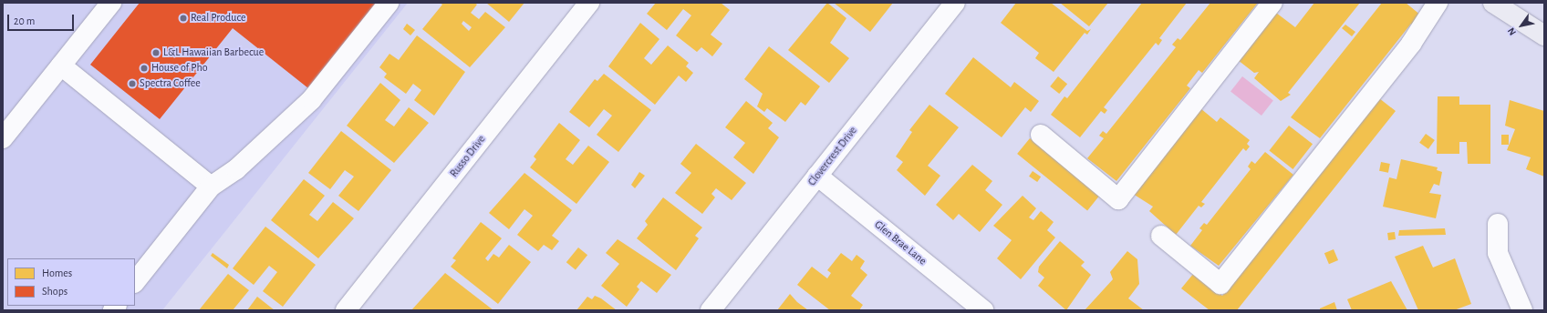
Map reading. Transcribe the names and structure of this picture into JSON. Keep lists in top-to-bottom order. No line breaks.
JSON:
{"streets":{"street":["Russo Drive","Clovercrest Drive","Glen Brae Lane"]},"crossings":[["Clovercrest Drive","Glen Brae Lane"]],"places":["Real Produce","L&L Hawaiian Barbecue","House of Pho","Spectra Coffee"],"legend":["Homes","Shops"],"scale_bar":"20 m","north":"bottom left"}
